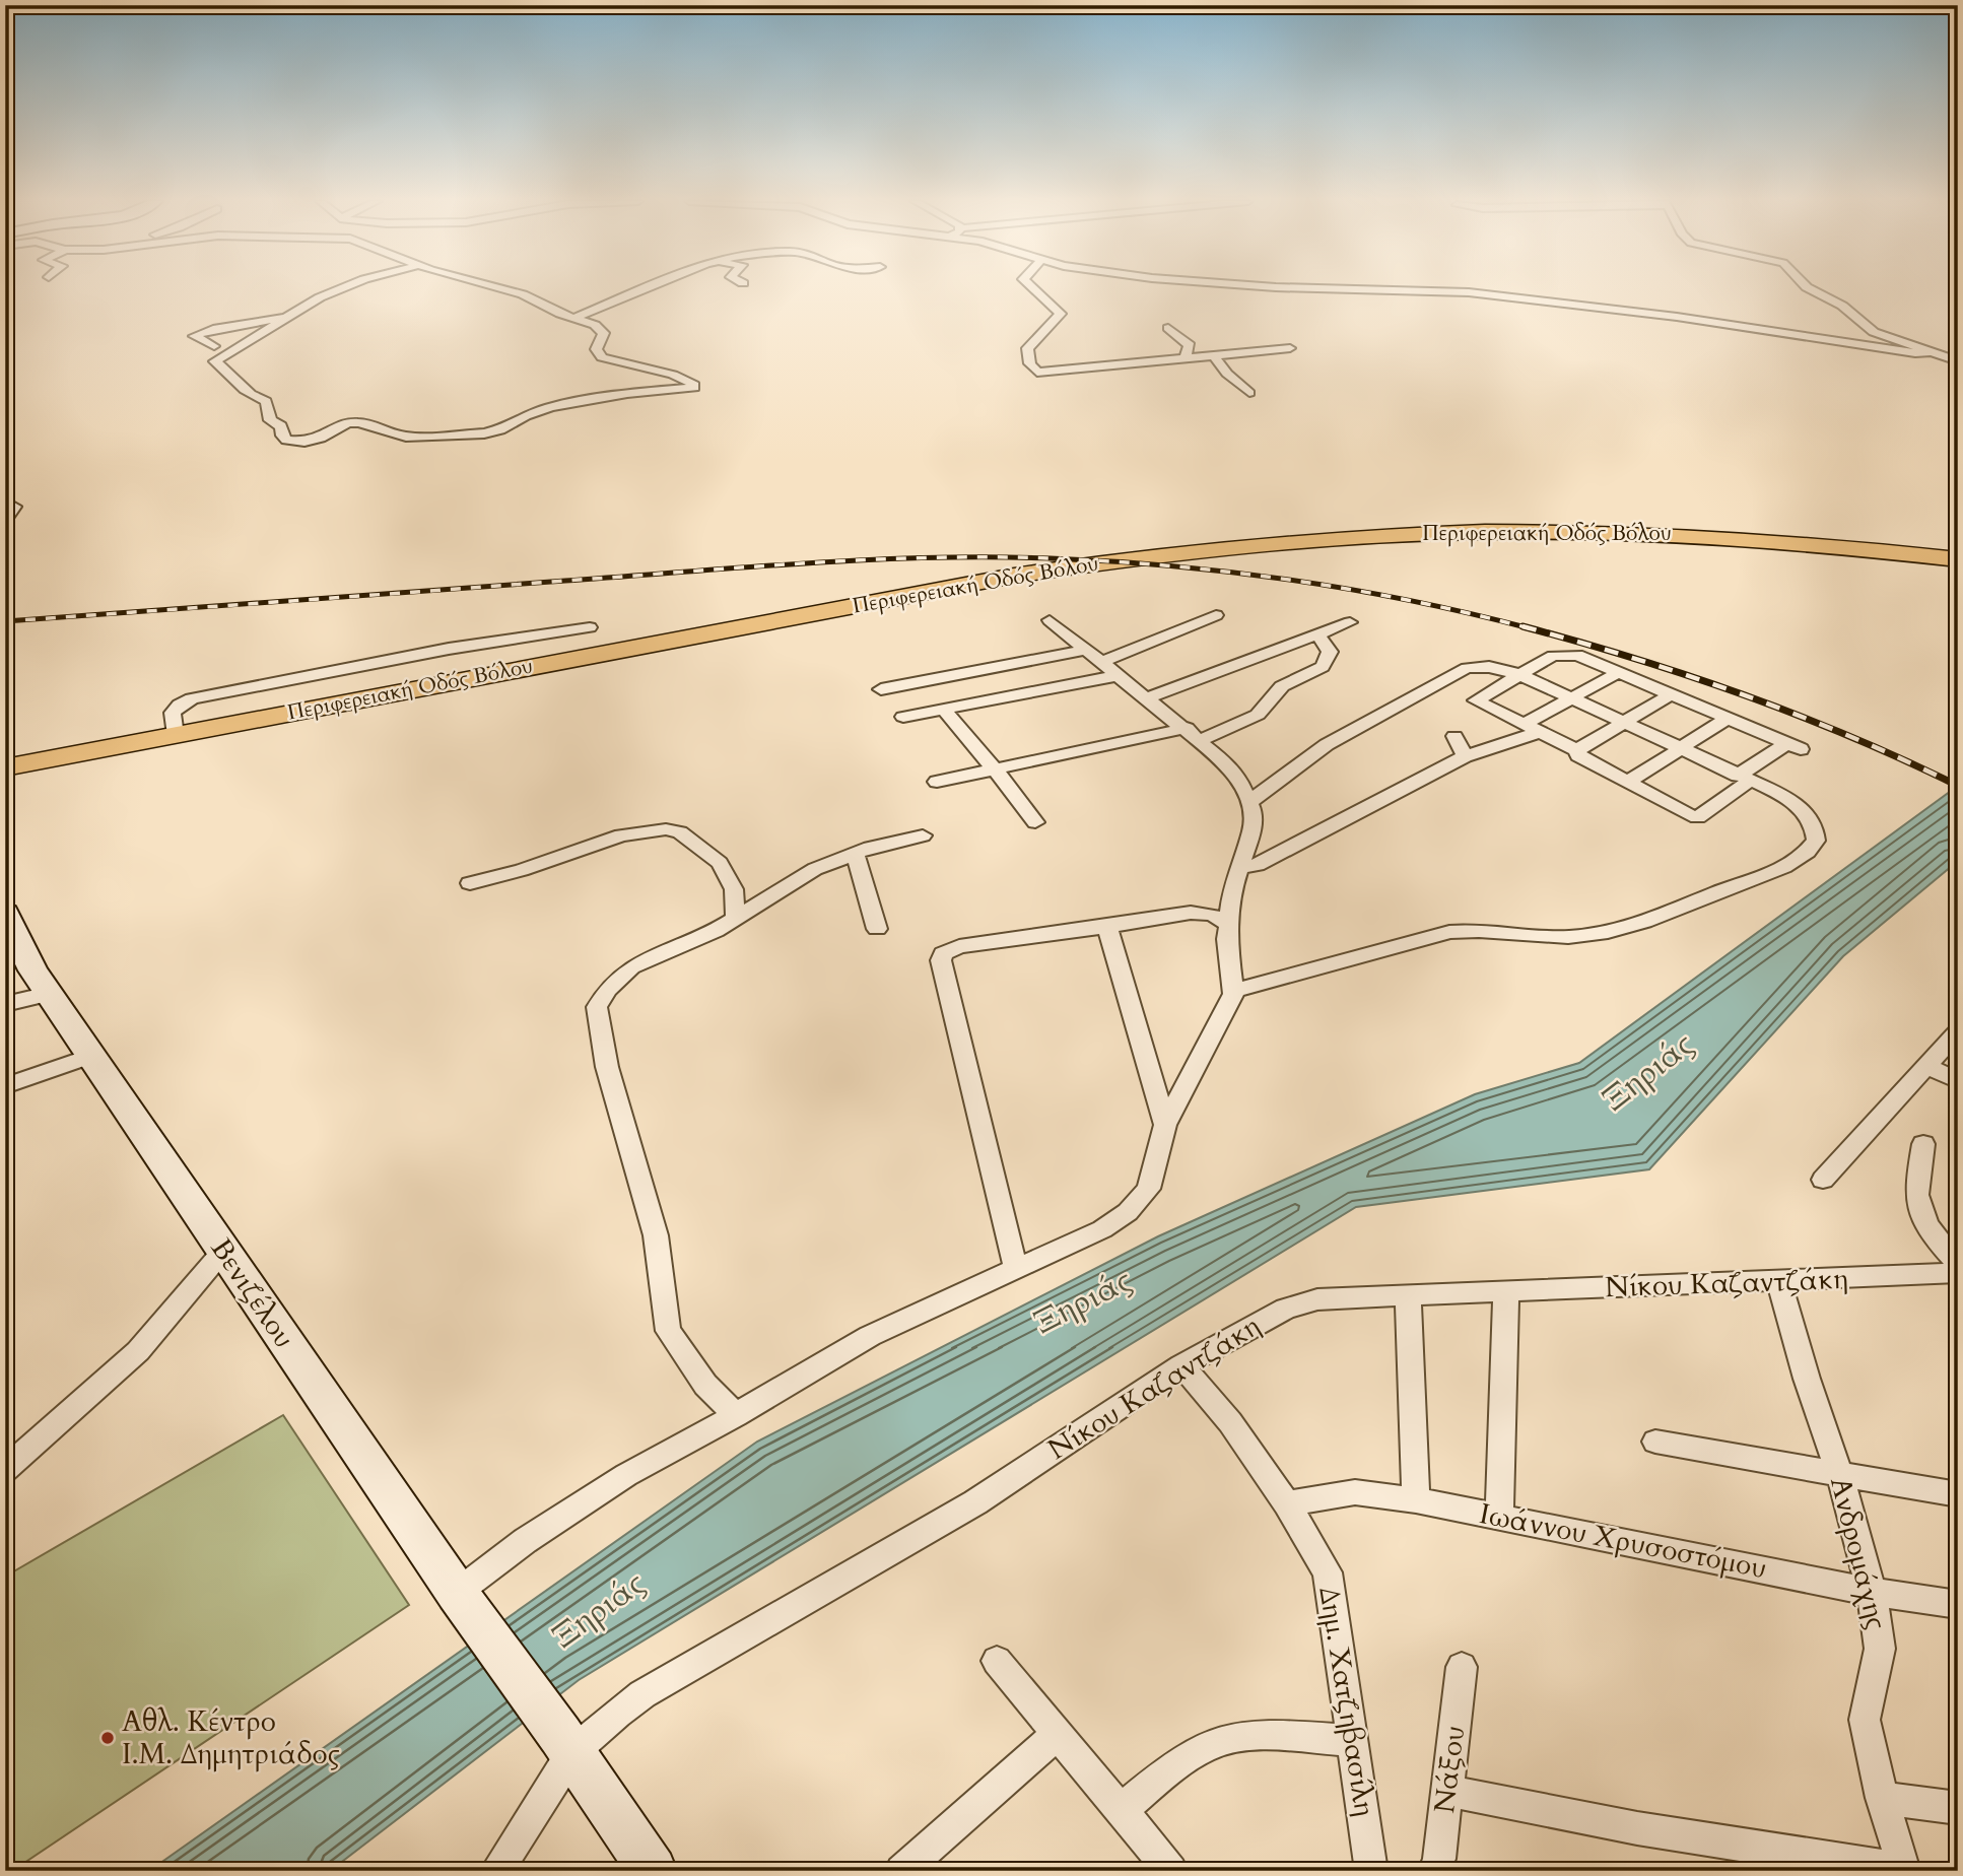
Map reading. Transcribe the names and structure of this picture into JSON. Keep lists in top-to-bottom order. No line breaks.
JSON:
{"streets":{"main road":["Περιφερειακή Οδός Βόλου","Βενιζέλου"],"street":["Νίκου Καζαντζάκη","Ιωάννου Χρυσοστόμου","Ανδρομάχης","Δημ. Χατζηβασίλη","Νάξου"]},"crossings":[["Νίκου Καζαντζάκη","Βενιζέλου"],["Νίκου Καζαντζάκη","Ανδρομάχης"],["Νίκου Καζαντζάκη","Δημ. Χατζηβασίλη"],["Ιωάννου Χρυσοστόμου","Ανδρομάχης"],["Ιωάννου Χρυσοστόμου","Δημ. Χατζηβασίλη"]],"water":["Ξηριάς"],"places":["Αθλ. Κέντρο Ι.Μ. Δημητριάδος"]}
